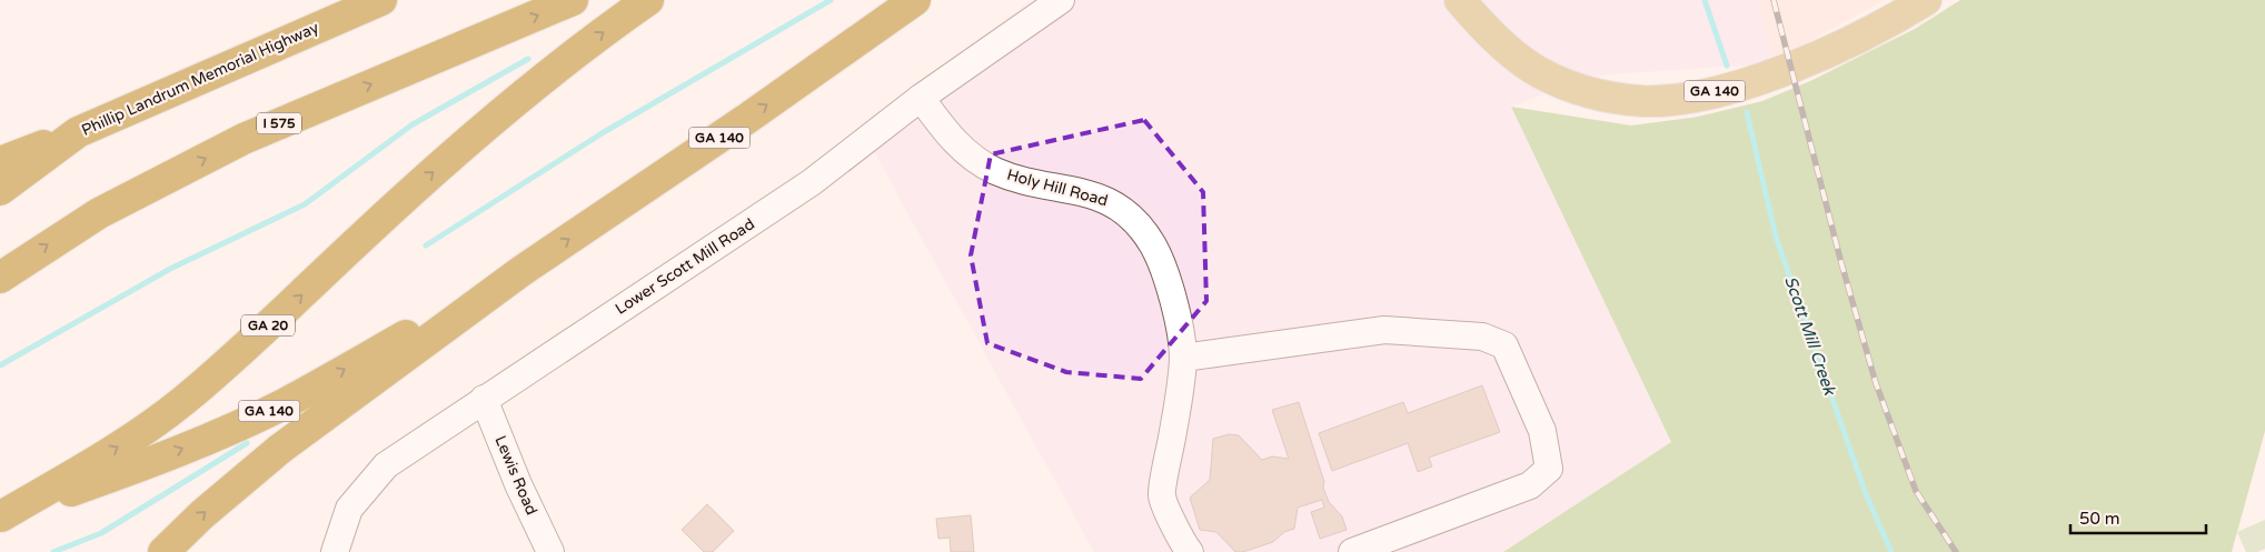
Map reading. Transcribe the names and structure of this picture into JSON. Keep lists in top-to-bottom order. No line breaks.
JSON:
{"streets":{"highway":["Phillip Landrum Memorial Highway","GA 140","I 575","GA 20"],"street":["Holy Hill Road","Lower Scott Mill Road","Lewis Road"]},"crossings":[["GA 140","GA 20"],["Holy Hill Road","Lower Scott Mill Road"],["Lower Scott Mill Road","Lewis Road"]],"water":["Scott Mill Creek"],"scale_bar":"50 m"}
